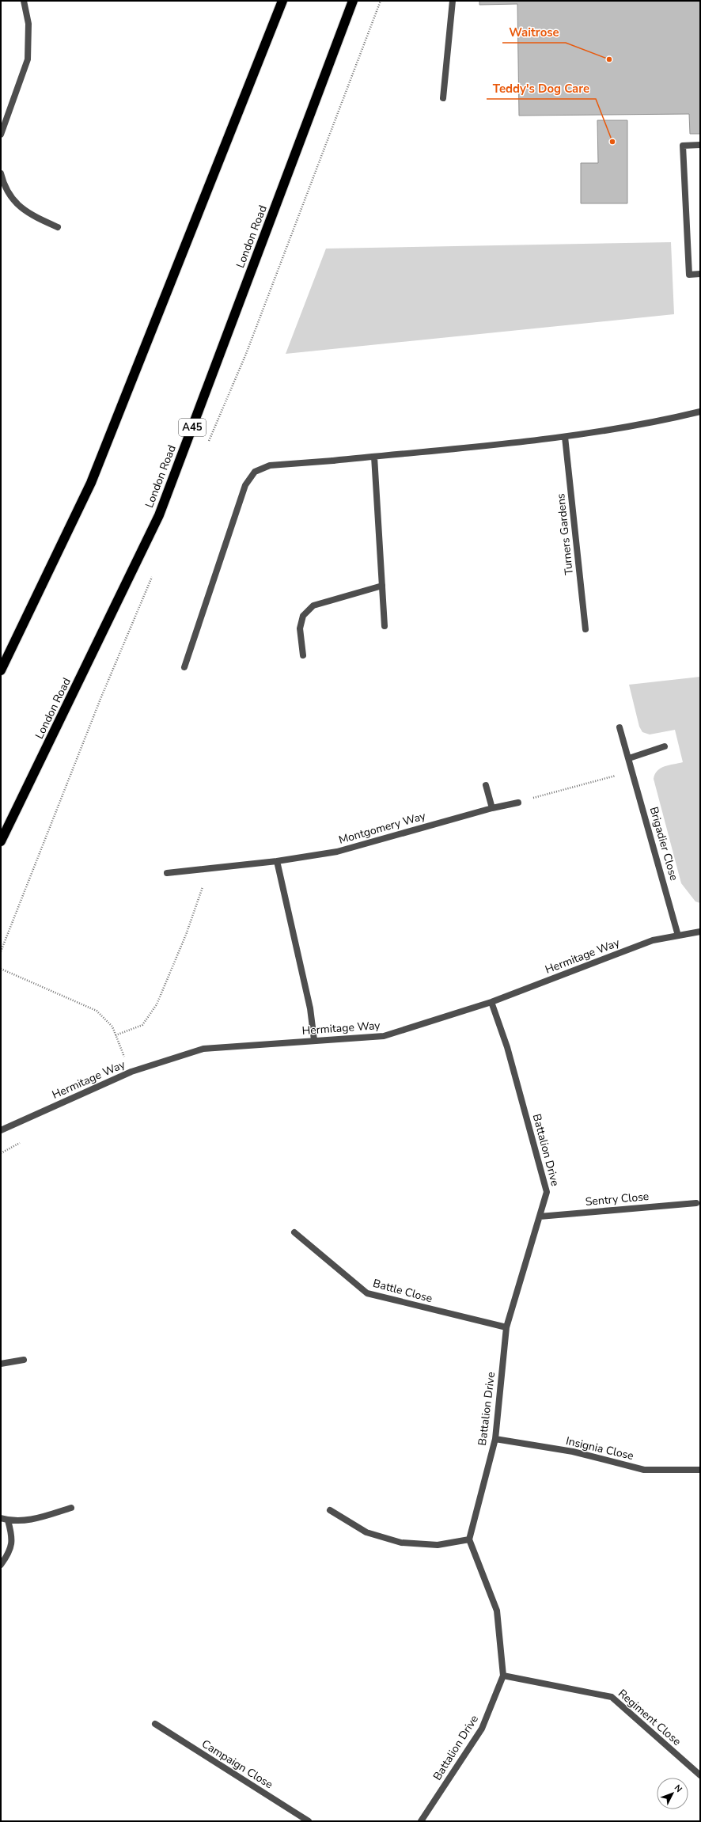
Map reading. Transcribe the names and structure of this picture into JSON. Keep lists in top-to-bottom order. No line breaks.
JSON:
{"streets":{"highway":["London Road","A45"],"street":["Turners Gardens","Montgomery Way","Brigadier Close","Hermitage Way","Battalion Drive","Sentry Close","Battle Close","Insignia Close","Regiment Close","Campaign Close"]},"crossings":[["Brigadier Close","Hermitage Way"],["Hermitage Way","Battalion Drive"],["Battalion Drive","Sentry Close"],["Battalion Drive","Battle Close"],["Battalion Drive","Insignia Close"],["Battalion Drive","Regiment Close"]],"places":["Waitrose","Teddy's Dog Care"],"north":"top right"}
